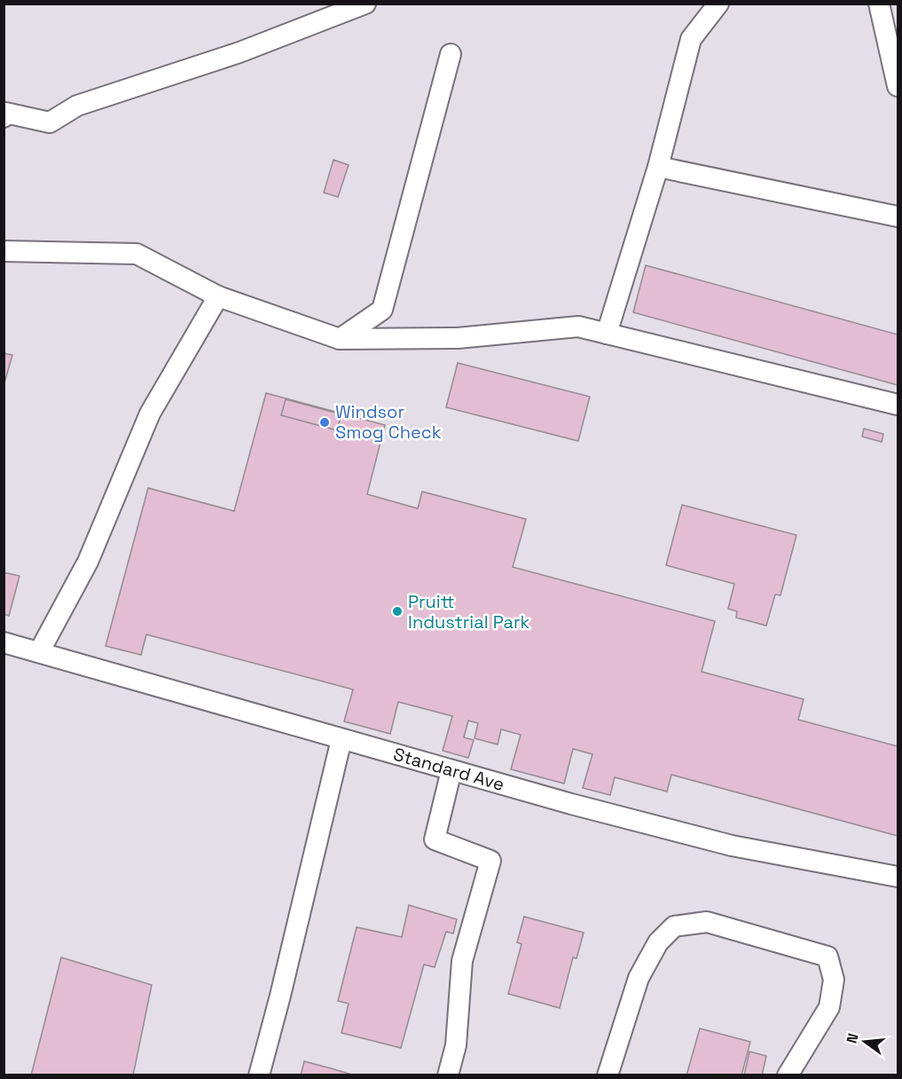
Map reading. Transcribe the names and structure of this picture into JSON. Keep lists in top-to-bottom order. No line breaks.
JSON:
{"streets":{"street":["Standard Ave"]},"places":["Windsor Smog Check","Pruitt Industrial Park"],"north":"left"}
